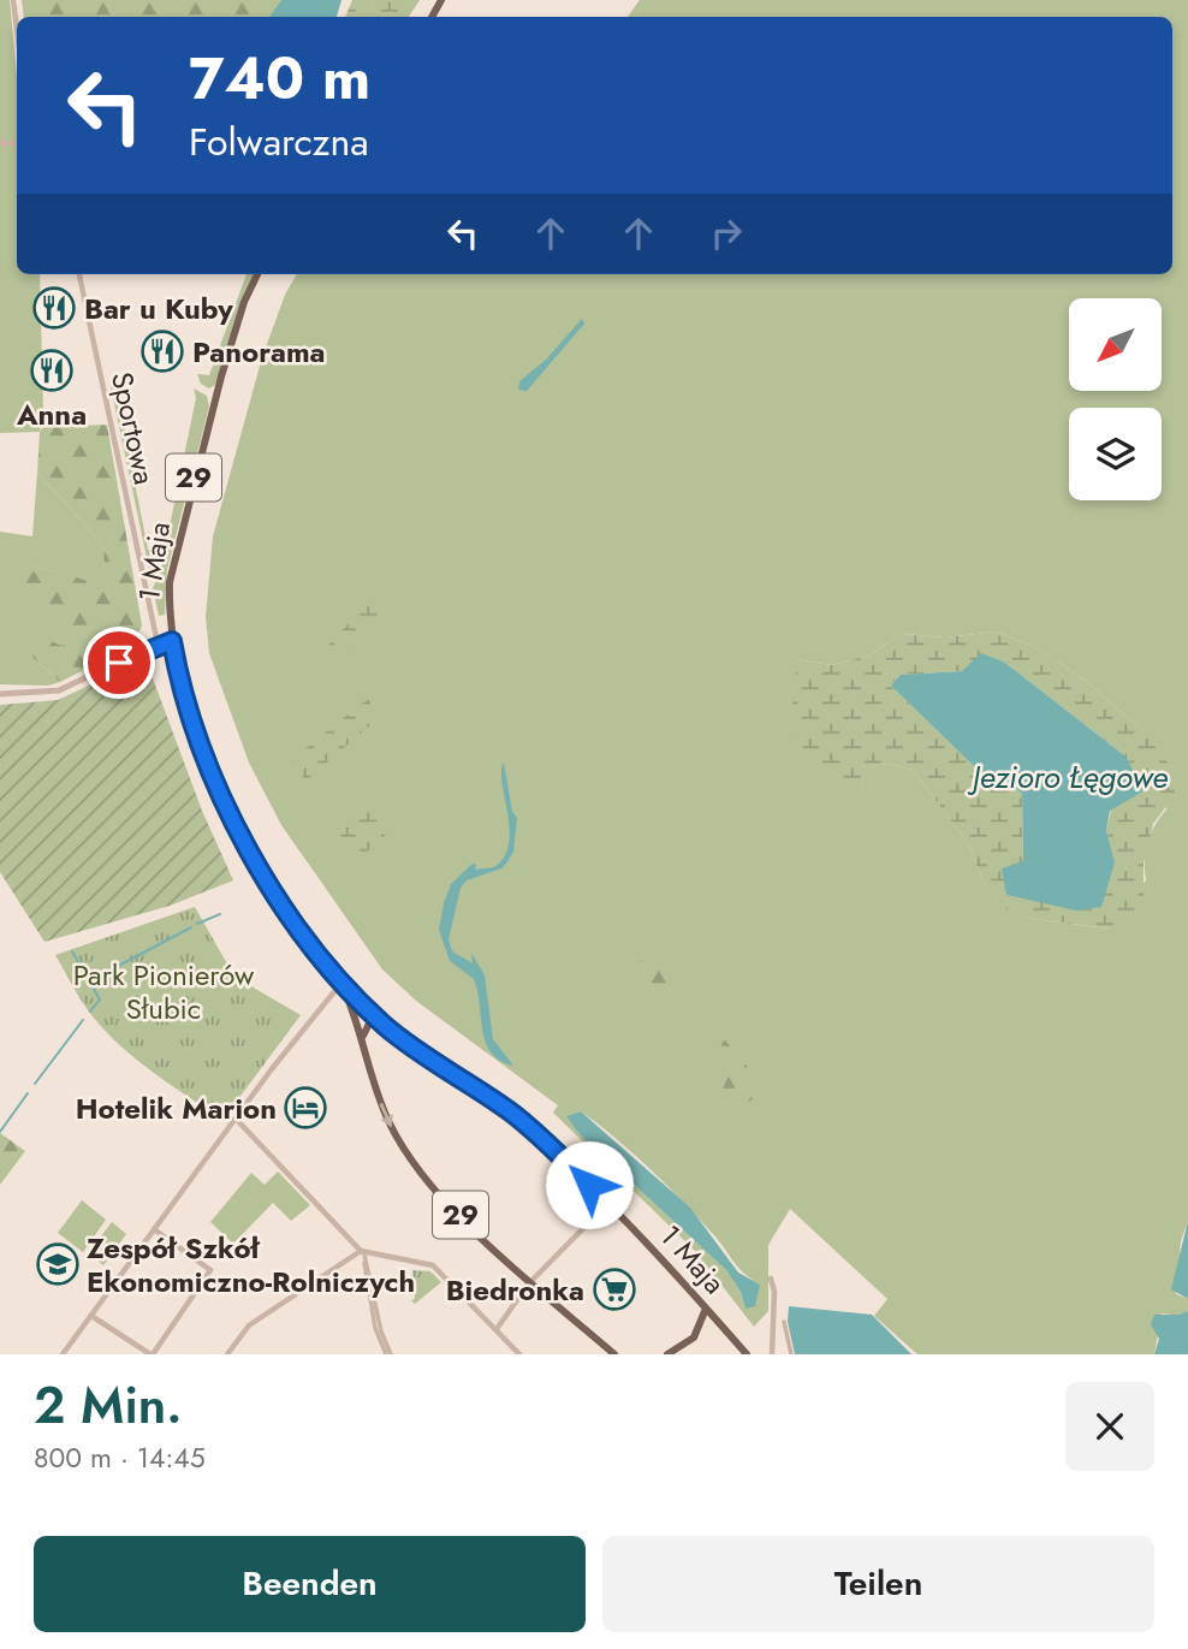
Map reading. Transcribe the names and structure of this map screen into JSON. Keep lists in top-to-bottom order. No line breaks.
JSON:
{"streets":{"main road":["29","1 Maja"],"street":["Sportowa"]},"crossings":[["29","1 Maja"]],"water":["Jezioro Łęgowe"],"parks":["Park Pionierów Słubic"],"places":{"restaurant":["Bar u Kuby","Panorama","Anna"],"hotel":["Hotelik Marion"],"school or university":["Zespół Szkół Ekonomiczno-Rolniczych"],"supermarket":["Biedronka"]},"north":"bottom left","page":{"turn":["740 m","Folwarczna"],"heading":["2 Min.","800 m · 14:45"],"buttons":["Beenden","Teilen"]}}
